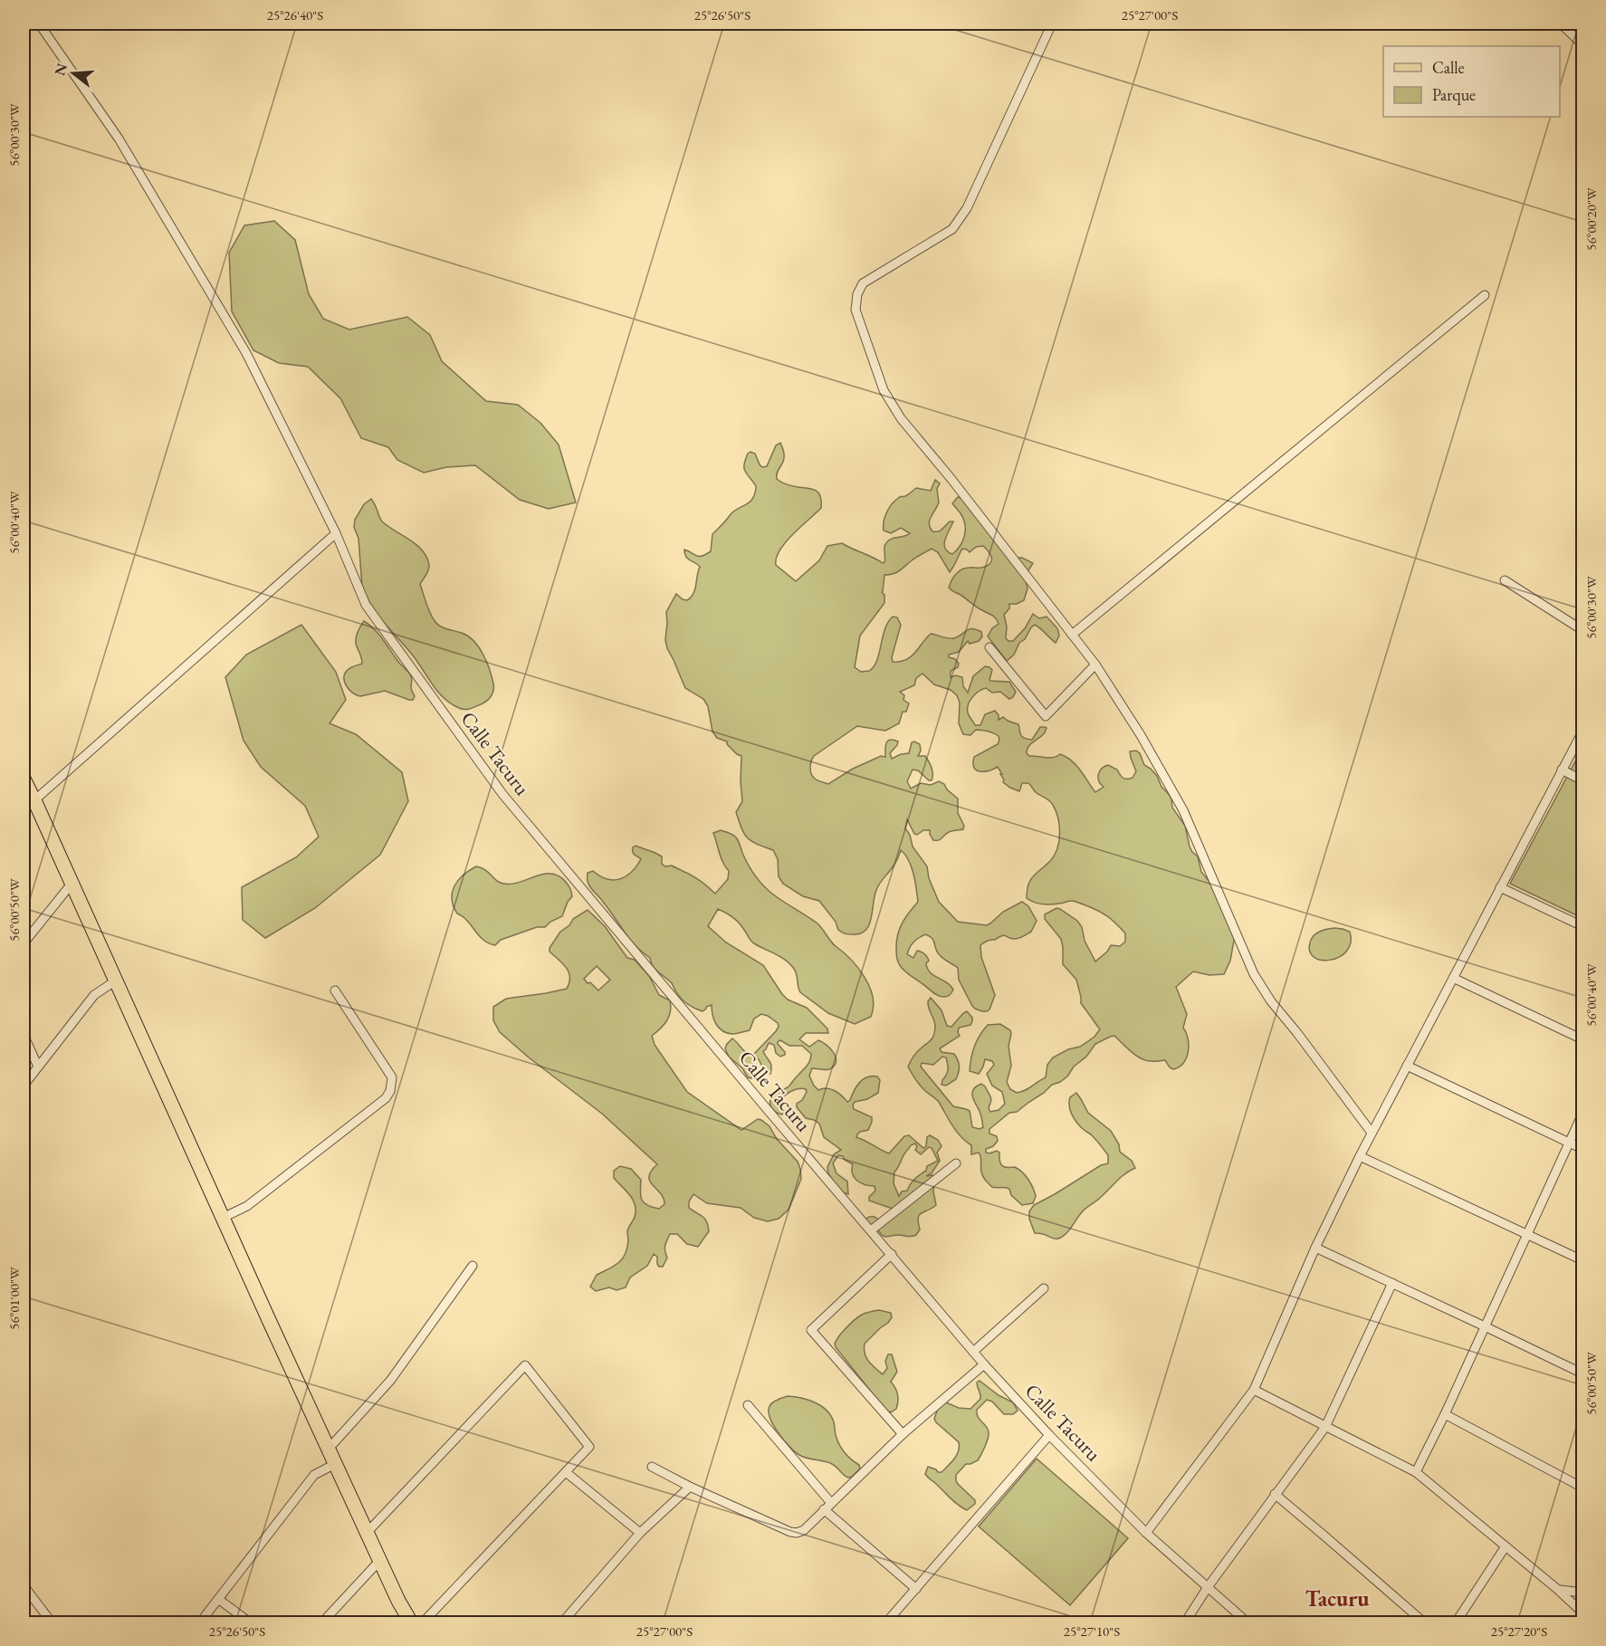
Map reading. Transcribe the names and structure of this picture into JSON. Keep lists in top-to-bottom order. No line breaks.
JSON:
{"streets":{"street":["Calle Tacuru"]},"districts":["Tacuru"],"legend":["Calle","Parque"],"north":"left","coordinates":["25°26'40\"S","25°26'50\"S","25°27'00\"S","56°00'30\"W","56°00'20\"W","56°00'40\"W","56°00'50\"W","56°01'00\"W","25°27'10\"S","25°27'20\"S"]}
